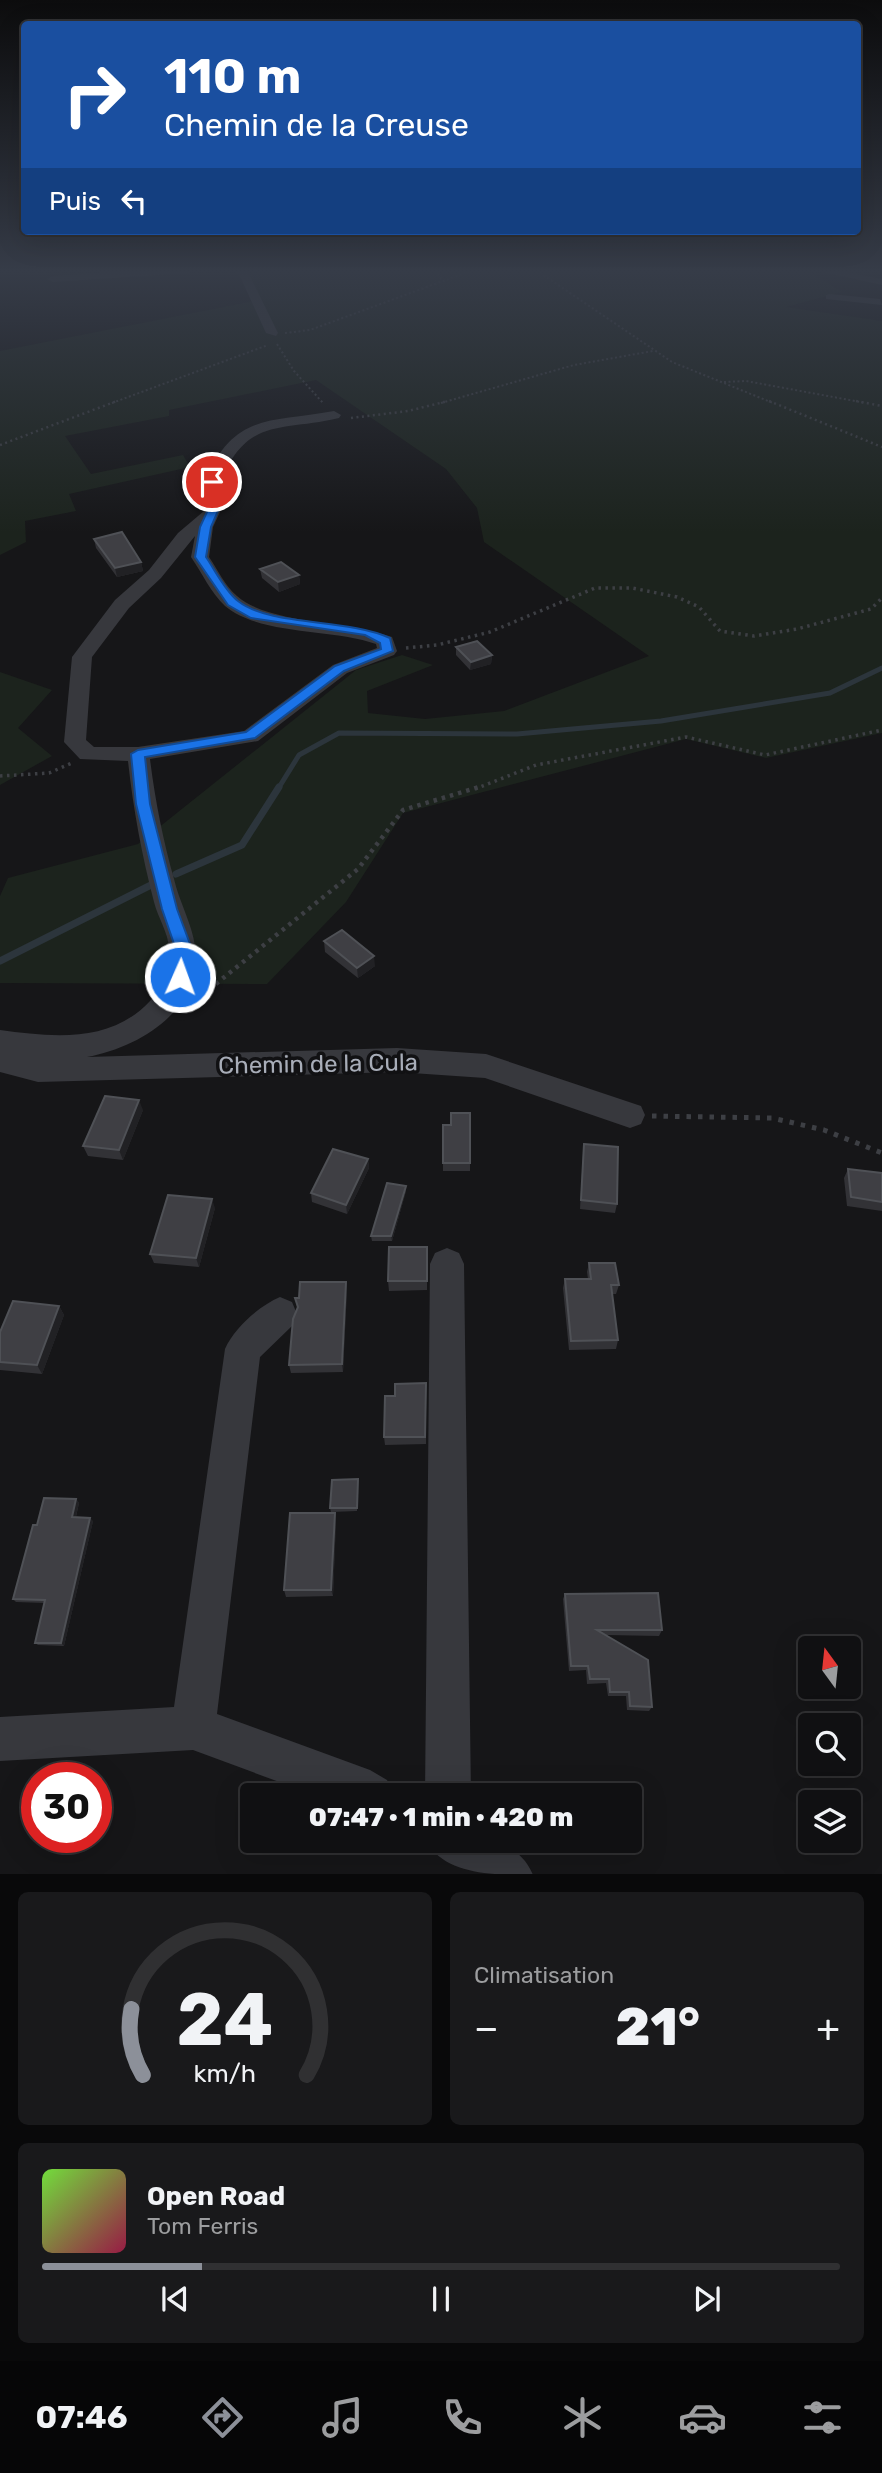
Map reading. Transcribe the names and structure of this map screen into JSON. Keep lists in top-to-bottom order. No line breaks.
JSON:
{"streets":{"street":["Chemin de la Cula"]},"north":"top","page":{"turn":["110 m","Chemin de la Creuse"],"then":"Puis","limit":"30","trip":"07:47 · 1 min · 420 m","tile":"Climatisation","heat":["−","21°","+"],"song":["Open Road","Tom Ferris"],"tabs":"07:46","gauge":["24","km/h"]}}
